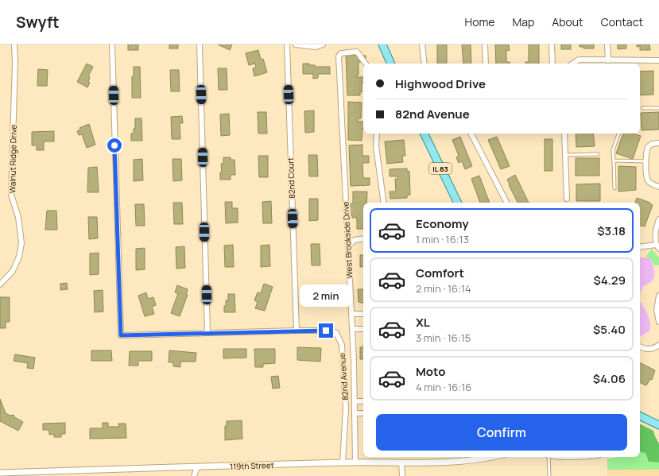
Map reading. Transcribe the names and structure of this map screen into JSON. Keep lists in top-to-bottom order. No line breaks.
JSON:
{"streets":{"main road":["IL 83"],"street":["Walnut Ridge Drive","82nd Court","West Brookside Drive","82nd Avenue","119th Street"]},"crossings":[["82nd Court","82nd Avenue"],["West Brookside Drive","119th Street"],["82nd Avenue","119th Street"]],"page":{"header":"Swyft","nav":["Home","Map","About","Contact"],"banner":["Highwood Drive","82nd Avenue"],"list":[{"name":"Economy","note":"1 min · 16:13","value":"$3.18"},{"name":"Comfort","note":"2 min · 16:14","value":"$4.29"},{"name":"XL","note":"3 min · 16:15","value":"$5.40"},{"name":"Moto","note":"4 min · 16:16","value":"$4.06"}],"bubble":"2 min","buttons":"Confirm"}}
